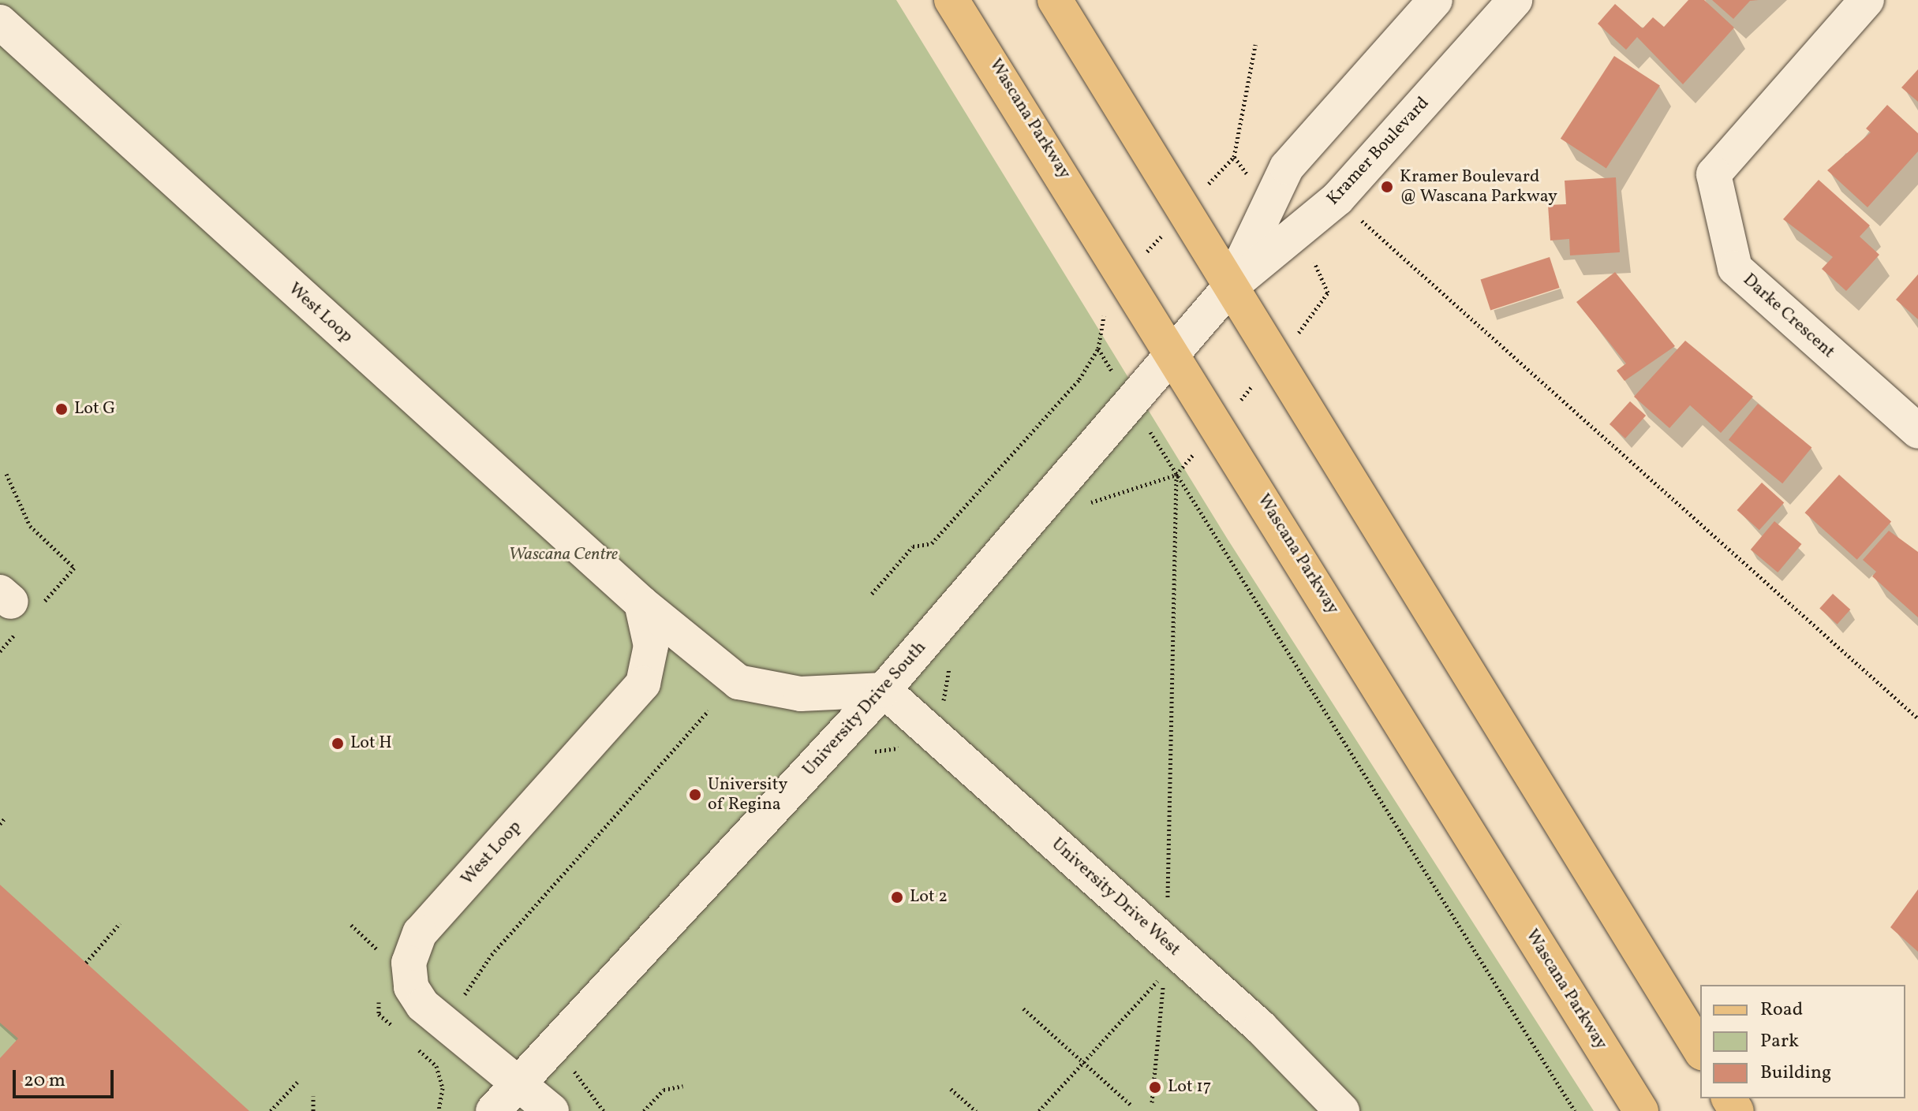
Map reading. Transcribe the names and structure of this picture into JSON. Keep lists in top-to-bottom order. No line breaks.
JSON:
{"streets":{"main road":["Wascana Parkway"],"street":["Kramer Boulevard","West Loop","Darke Crescent","University Drive South","University Drive West"]},"crossings":[["Wascana Parkway","Kramer Boulevard"],["Wascana Parkway","University Drive South"],["Kramer Boulevard","University Drive South"],["West Loop","University Drive South"],["West Loop","University Drive West"],["University Drive South","University Drive West"]],"parks":["Wascana Centre"],"places":["Kramer Boulevard @ Wascana Parkway","Lot G","Lot H","University of Regina","Lot 2","Lot 17"],"legend":["Road","Park","Building"],"scale_bar":"20 m"}
